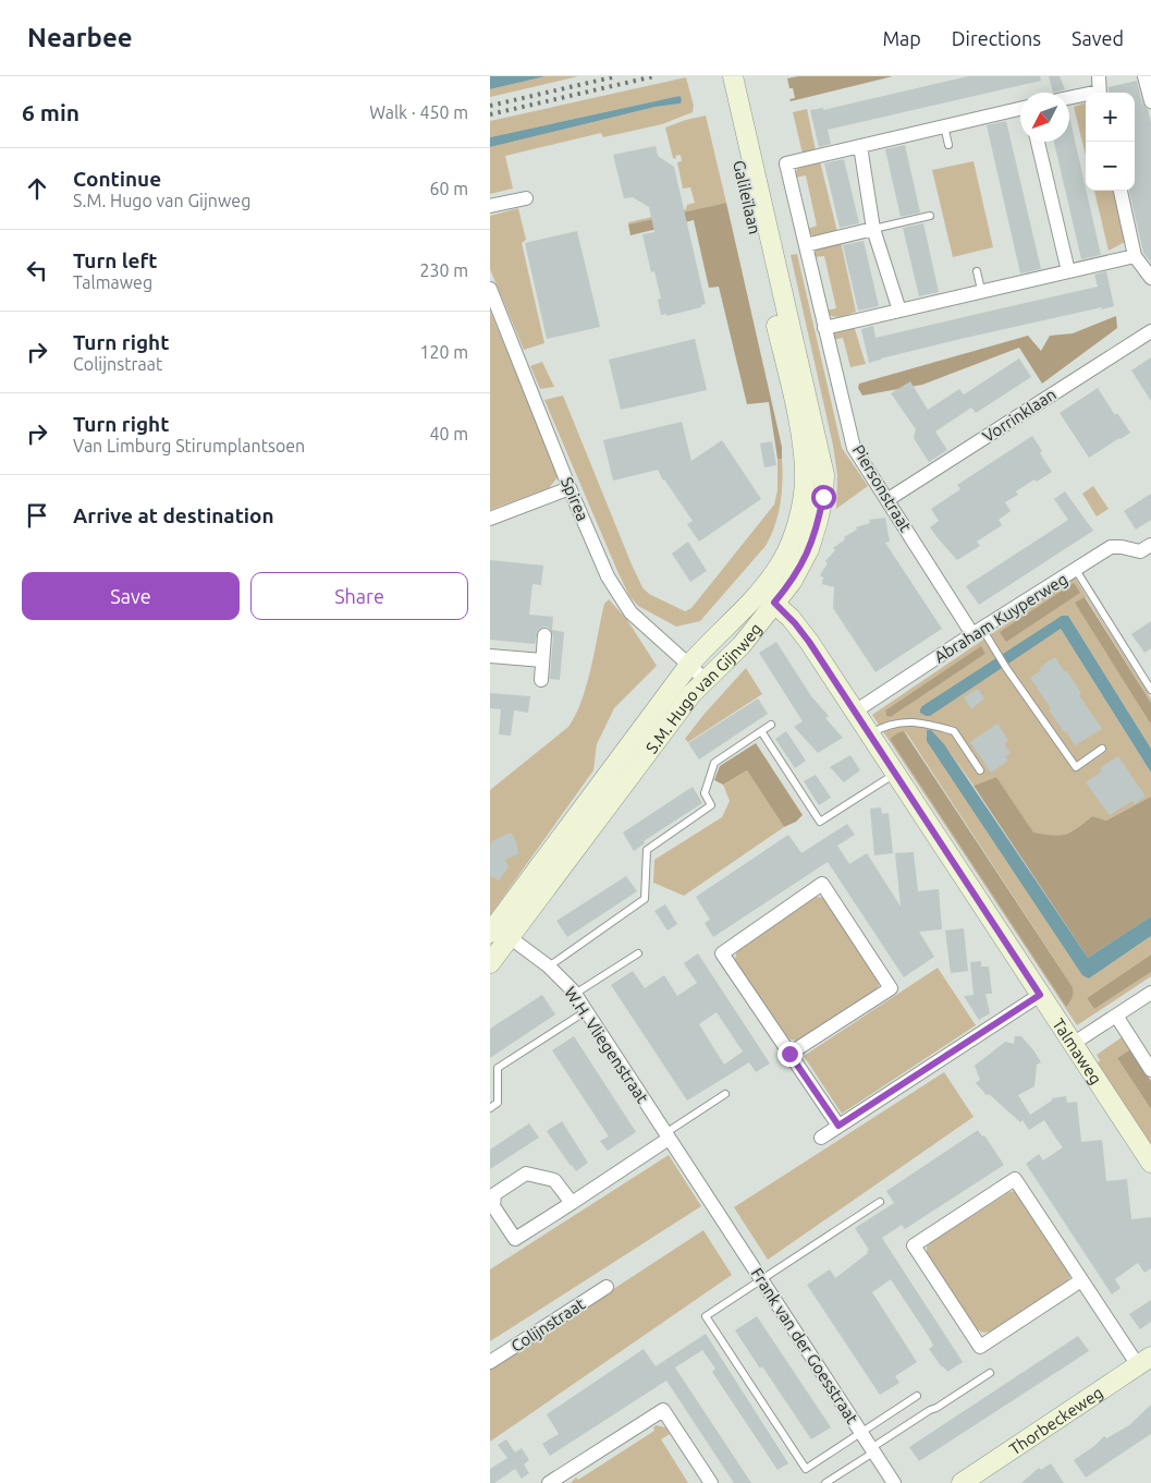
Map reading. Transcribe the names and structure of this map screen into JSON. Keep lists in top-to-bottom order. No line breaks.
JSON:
{"streets":{"street":["Galileïlaan","Vorrinklaan","Piersonstraat","Spirea","Abraham Kuyperweg","S.M. Hugo van Gijnweg","W.H. Vliegenstraat","Talmaweg","Colijnstraat","Frank van der Goesstraat","Thorbeckeweg"]},"crossings":[["Galileïlaan","S.M. Hugo van Gijnweg"],["Vorrinklaan","Piersonstraat"],["Piersonstraat","Abraham Kuyperweg"],["Spirea","S.M. Hugo van Gijnweg"],["Abraham Kuyperweg","Talmaweg"],["S.M. Hugo van Gijnweg","W.H. Vliegenstraat"],["S.M. Hugo van Gijnweg","Talmaweg"],["W.H. Vliegenstraat","Frank van der Goesstraat"]],"north":"bottom left","page":{"header":"Nearbee","nav":["Map","Directions","Saved"],"heading":["6 min","Walk · 450 m"],"map_buttons":["+","−"],"list":[["Continue","S.M. Hugo van Gijnweg","60 m"],["Turn left","Talmaweg","230 m"],["Turn right","Colijnstraat","120 m"],["Turn right","Van Limburg Stirumplantsoen","40 m"],"Arrive at destination"],"buttons":["Save","Share"]}}
